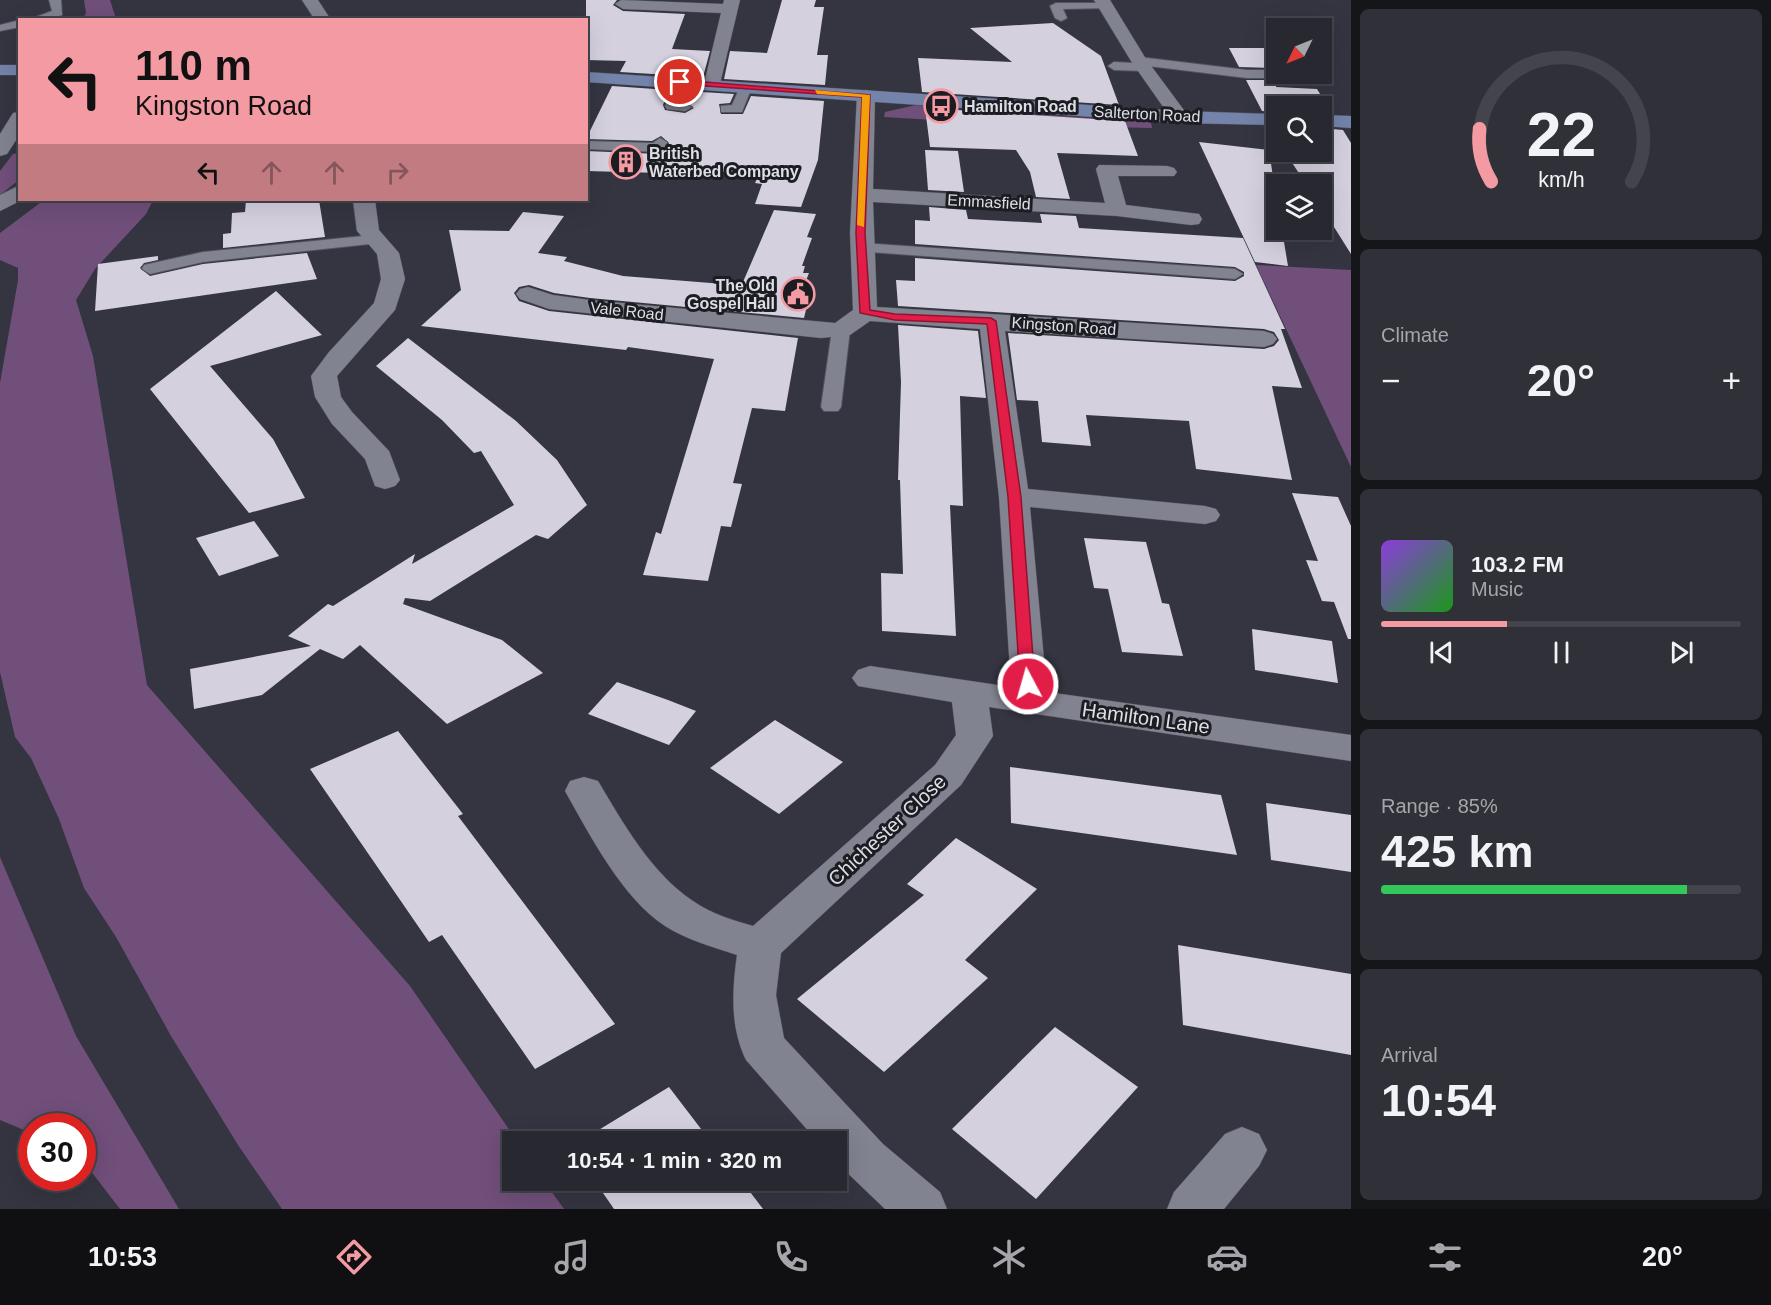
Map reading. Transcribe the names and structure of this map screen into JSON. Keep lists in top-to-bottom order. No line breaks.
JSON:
{"streets":{"main road":["Salterton Road"],"street":["Emmasfield","Vale Road","Kingston Road","Hamilton Lane","Chichester Close"]},"crossings":[["Hamilton Lane","Chichester Close"]],"places":{"bus stop":["Hamilton Road"],"building":["British Waterbed Company"],"public building":["The Old Gospel Hall"]},"north":"bottom left","page":{"turn":["110 m","Kingston Road"],"tile":["Climate",["Range · 85%","425 km"],["Arrival","10:54"]],"heat":["−","20°","+"],"song":["103.2 FM","Music"],"limit":"30","trip":"10:54 · 1 min · 320 m","tabs":["10:53","20°"],"gauge":["22","km/h"]}}
